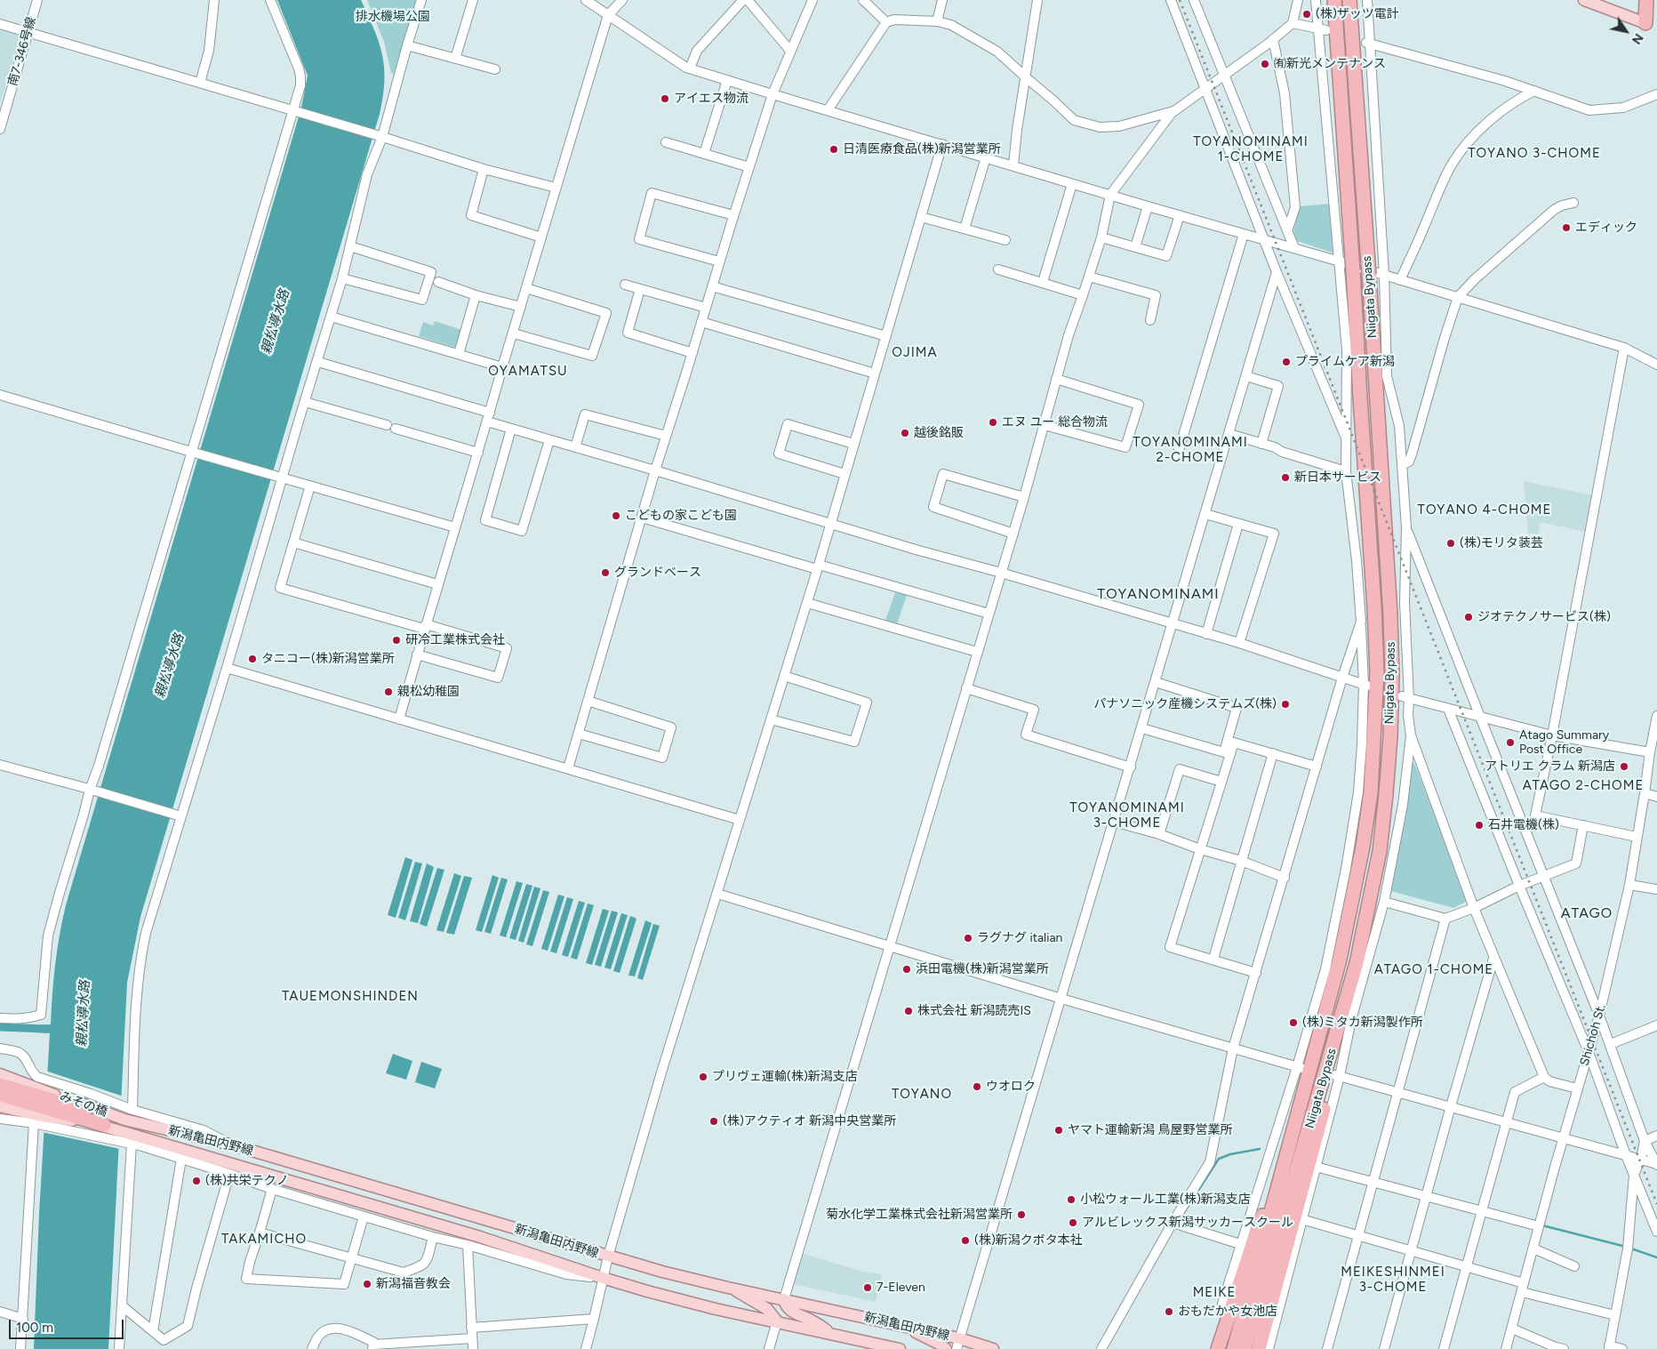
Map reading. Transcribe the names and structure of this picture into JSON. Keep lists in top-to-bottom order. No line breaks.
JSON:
{"streets":{"highway":["Niigata Bypass"],"main road":["みその橋","新潟亀田内野線"],"street":["南7-346号線","Shichoh St."]},"crossings":[["みその橋","新潟亀田内野線"]],"districts":["TOYANOMINAMI 1-CHOME","TOYANO 3-CHOME","OJIMA","OYAMATSU","TOYANOMINAMI 2-CHOME","TOYANO 4-CHOME","TOYANOMINAMI","ATAGO 2-CHOME","TOYANOMINAMI 3-CHOME","ATAGO","ATAGO 1-CHOME","TAUEMONSHINDEN","TOYANO","TAKAMICHO","MEIKESHINMEI 3-CHOME","MEIKE"],"water":["親松導水路"],"parks":["排水機場公園"],"places":["(株)ザッツ電計","㈲新光メンテナンス","アイエス物流","日清医療食品(株)新潟営業所","エディック","プライムケア新潟","エヌ ユー 総合物流","越後銘販","新日本サービス","こどもの家こども園","(株)モリタ装芸","グランドベース","ジオテクノサービス(株)","研冷工業株式会社","タニコー(株)新潟営業所","親松幼稚園","パナソニック産機システムズ(株)","Atago Summary Post Office","アトリエ クラム 新潟店","石井電機(株)","ラグナグ italian","浜田電機(株)新潟営業所","株式会社 新潟読売IS","(株)ミタカ新潟製作所","プリヴェ運輸(株)新潟支店","ウオロク","(株)アクティオ 新潟中央営業所","ヤマト運輸新潟 鳥屋野営業所","(株)共栄テクノ","小松ウォール工業(株)新潟支店","菊水化学工業株式会社新潟営業所","アルビレックス新潟サッカースクール","(株)新潟クボタ本社","新潟福音教会","7-Eleven","おもだかや女池店"],"scale_bar":"100 m","north":"bottom right"}
